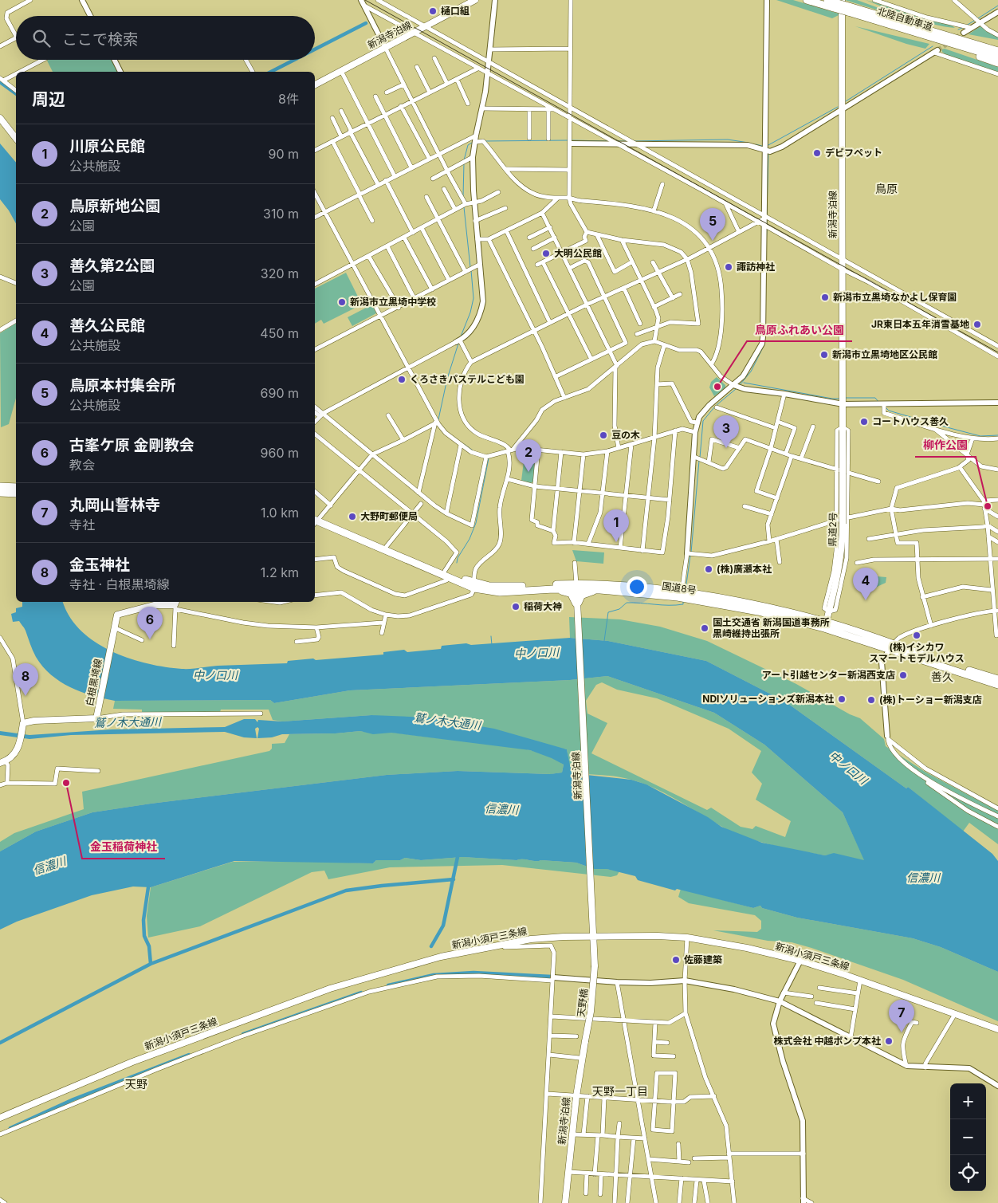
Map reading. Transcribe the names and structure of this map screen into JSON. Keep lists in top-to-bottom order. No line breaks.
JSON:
{"streets":{"highway":["北陸自動車道","国道8号"],"main road":["新潟寺泊線","県道2号","白根黒埼線","新潟小須戸三条線","天野橋"]},"crossings":[["北陸自動車道","新潟寺泊線"],["新潟寺泊線","県道2号"],["新潟寺泊線","国道8号"],["新潟寺泊線","新潟小須戸三条線"],["新潟寺泊線","天野橋"],["県道2号","国道8号"]],"districts":["鳥原","善久","天野","天野一丁目"],"water":["中ノ口川","鷲ノ木大通川","信濃川"],"places":["樋口組","デビフペット","大明公民館","諏訪神社","新潟市立黒埼なかよし保育園","新潟市立黒埼中学校","JR東日本五年消雪基地","新潟市立黒埼地区公民館","くろさきパステルこども園","鳥原ふれあい公園","コートハウス善久","豆の木","柳作公園","大野町郵便局","(株)廣瀬本社","稲荷大神","国土交通省 新潟国道事務所 黒崎維持出張所","(株)イシカワ スマートモデルハウス","アート引越センター新潟西支店","NDIソリューションズ新潟本社","(株)トーショー新潟支店","金玉稲荷神社","佐藤建築","株式会社 中越ポンプ本社"],"page":{"search":"ここで検索","heading":["周辺","8件"],"list":[{"mark":"1","name":"川原公民館","note":"公共施設","value":"90 m"},{"mark":"2","name":"鳥原新地公園","note":"公園","value":"310 m"},{"mark":"3","name":"善久第2公園","note":"公園","value":"320 m"},{"mark":"4","name":"善久公民館","note":"公共施設","value":"450 m"},{"mark":"5","name":"鳥原本村集会所","note":"公共施設","value":"690 m"},{"mark":"6","name":"古峯ケ原 金剛教会","note":"教会","value":"960 m"},{"mark":"7","name":"丸岡山誓林寺","note":"寺社","value":"1.0 km"},{"mark":"8","name":"金玉神社","note":"寺社 · 白根黒埼線","value":"1.2 km"}],"pins":["5","3","2","1","4","6","8","7"],"map_buttons":["+","−"]}}
